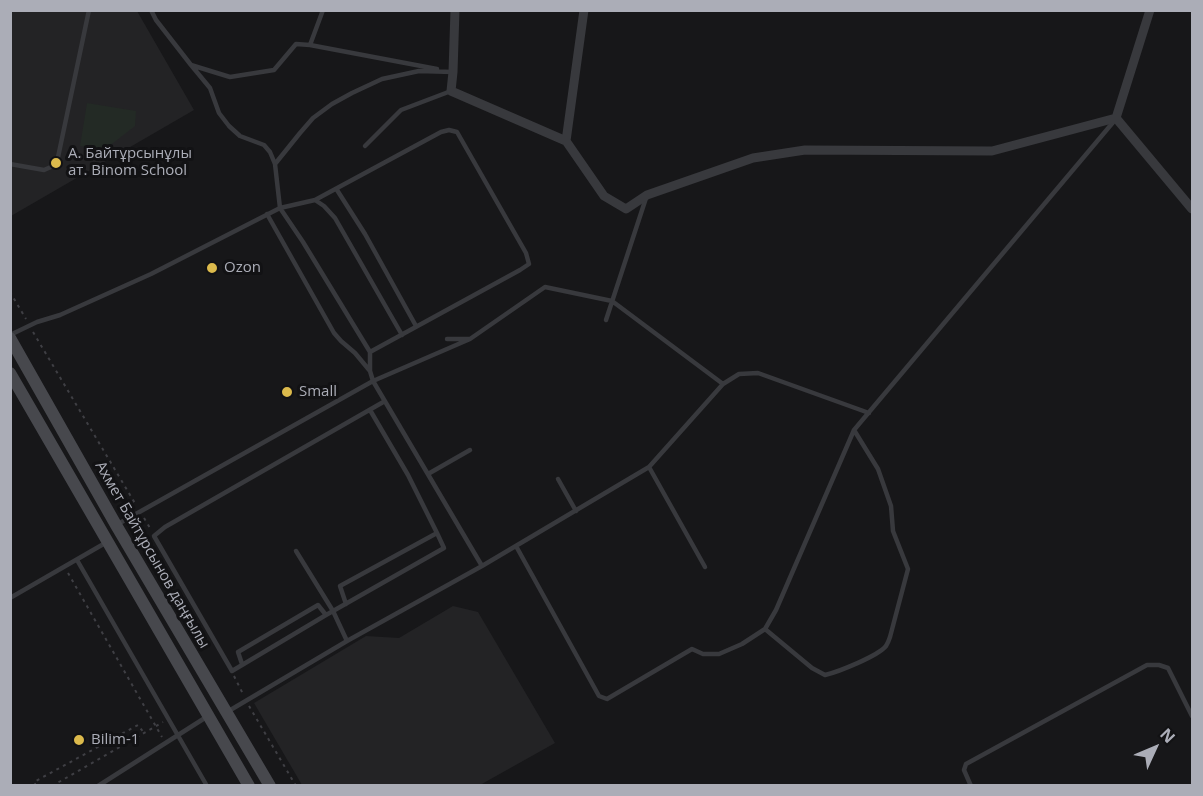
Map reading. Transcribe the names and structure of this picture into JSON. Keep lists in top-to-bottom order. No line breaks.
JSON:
{"streets":{"street":["Ахмет Байтұрсынов даңғылы"]},"places":["А. Байтұрсынұлы ат. Binom School","Ozon","Small","Bilim-1"],"north":"top right"}
